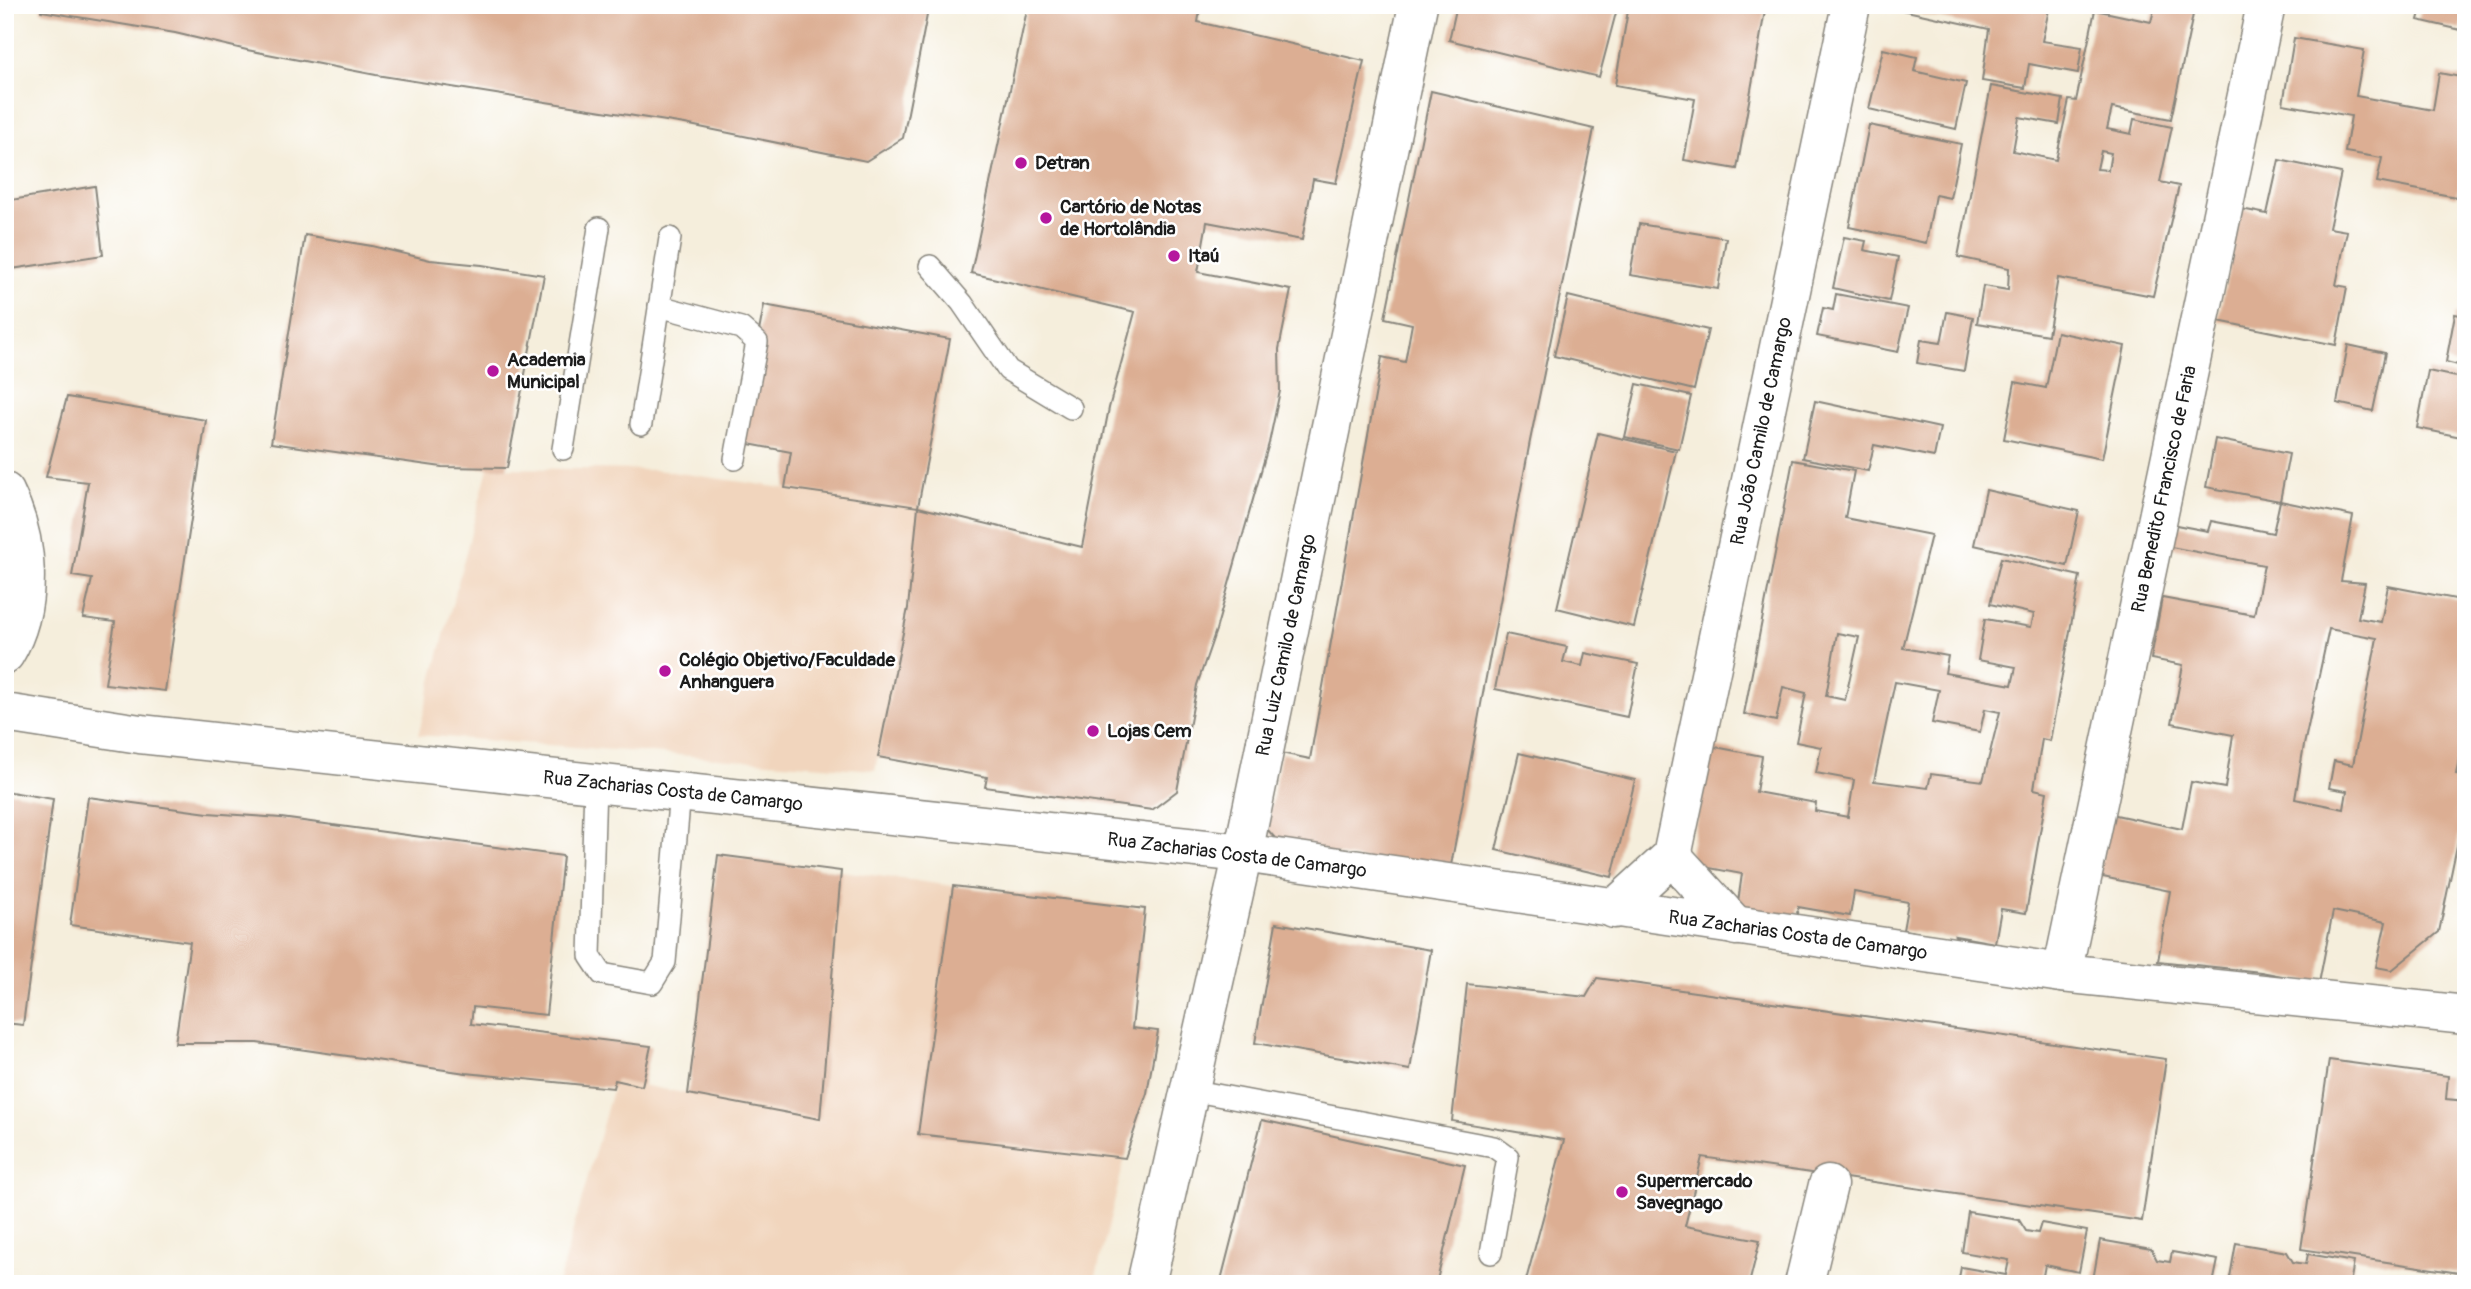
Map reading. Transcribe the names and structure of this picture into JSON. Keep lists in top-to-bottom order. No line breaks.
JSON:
{"streets":{"main road":["Rua João Camilo de Camargo","Rua Benedito Francisco de Faria","Rua Luiz Camilo de Camargo","Rua Zacharias Costa de Camargo"]},"crossings":[["Rua Benedito Francisco de Faria","Rua Zacharias Costa de Camargo"],["Rua Luiz Camilo de Camargo","Rua Zacharias Costa de Camargo"]],"places":["Detran","Cartório de Notas de Hortolândia","Itaú","Academia Municipal","Colégio Objetivo/Faculdade Anhanguera","Lojas Cem","Supermercado Savegnago"]}
